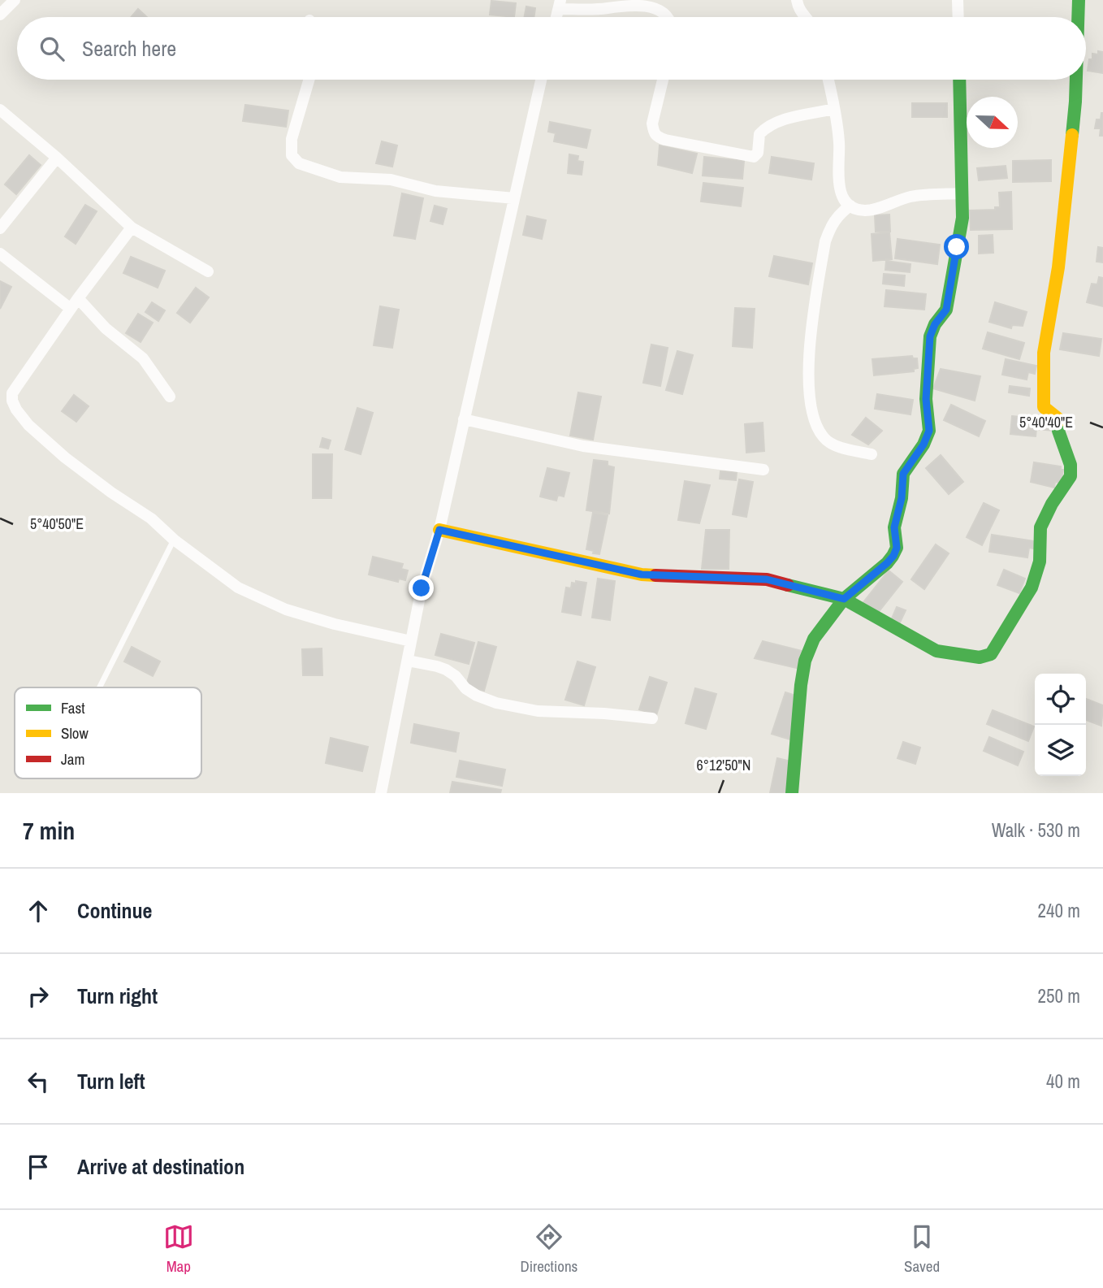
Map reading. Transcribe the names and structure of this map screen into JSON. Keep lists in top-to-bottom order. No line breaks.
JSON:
{"legend":["Fast","Slow","Jam"],"north":"right","page":{"search":"Search here","heading":["7 min","Walk · 530 m"],"list":[["Continue","240 m"],["Turn right","250 m"],["Turn left","40 m"],"Arrive at destination"],"nav":["Map","Directions","Saved"]},"coordinates":["5°40'40\"E","5°40'50\"E","6°12'50\"N"]}
